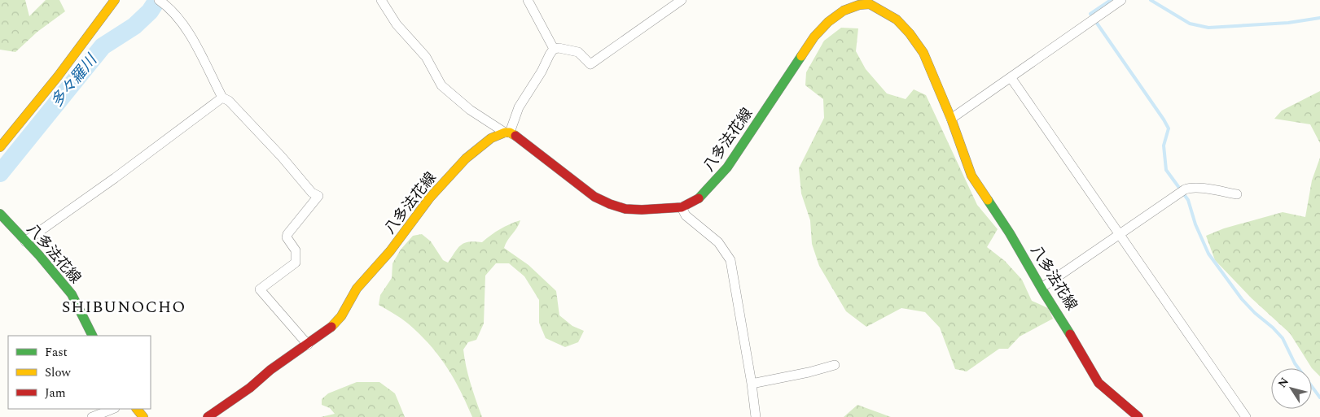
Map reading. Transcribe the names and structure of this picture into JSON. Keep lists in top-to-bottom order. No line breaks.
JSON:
{"streets":{"main road":["八多法花線"]},"districts":["SHIBUNOCHO"],"water":["多々羅川"],"legend":["Fast","Slow","Jam"],"north":"top left"}
